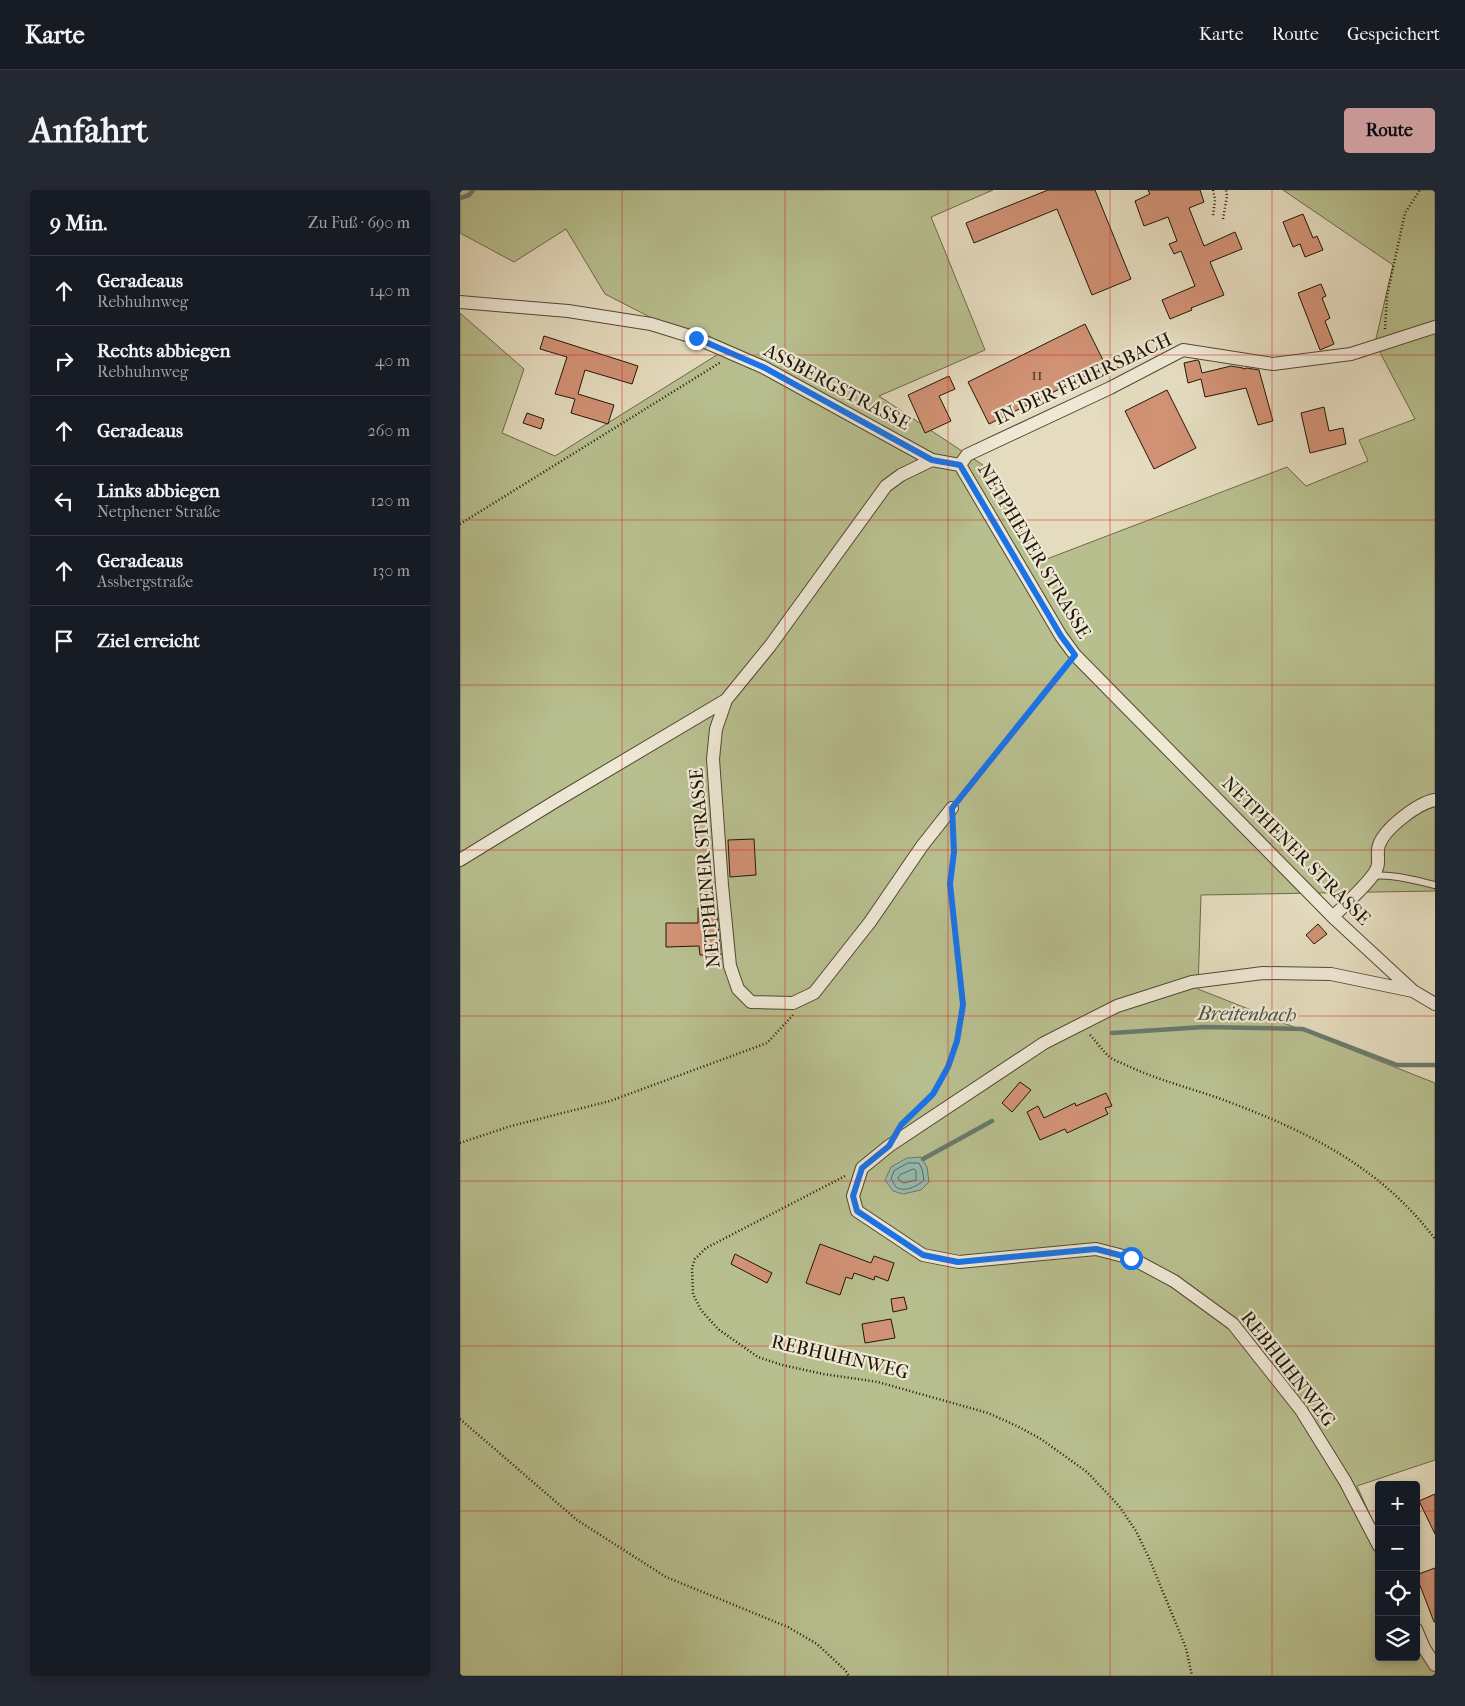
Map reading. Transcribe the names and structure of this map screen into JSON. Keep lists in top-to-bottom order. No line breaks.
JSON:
{"streets":{"street":["IN DER FEUERSBACH","ASSBERGSTRASSE","NETPHENER STRASSE","REBHUHNWEG"]},"crossings":[["IN DER FEUERSBACH","NETPHENER STRASSE"],["ASSBERGSTRASSE","NETPHENER STRASSE"]],"water":["Breitenbach"],"house_numbers":["11"],"page":{"header":"Karte","nav":["Karte","Route","Gespeichert"],"buttons":"Route","title":"Anfahrt","heading":["9 Min.","Zu Fuß · 690 m"],"list":[["Geradeaus","Rebhuhnweg","140 m"],["Rechts abbiegen","Rebhuhnweg","40 m"],["Geradeaus","260 m"],["Links abbiegen","Netphener Straße","120 m"],["Geradeaus","Assbergstraße","130 m"],"Ziel erreicht"],"map_buttons":["+","−"]}}
